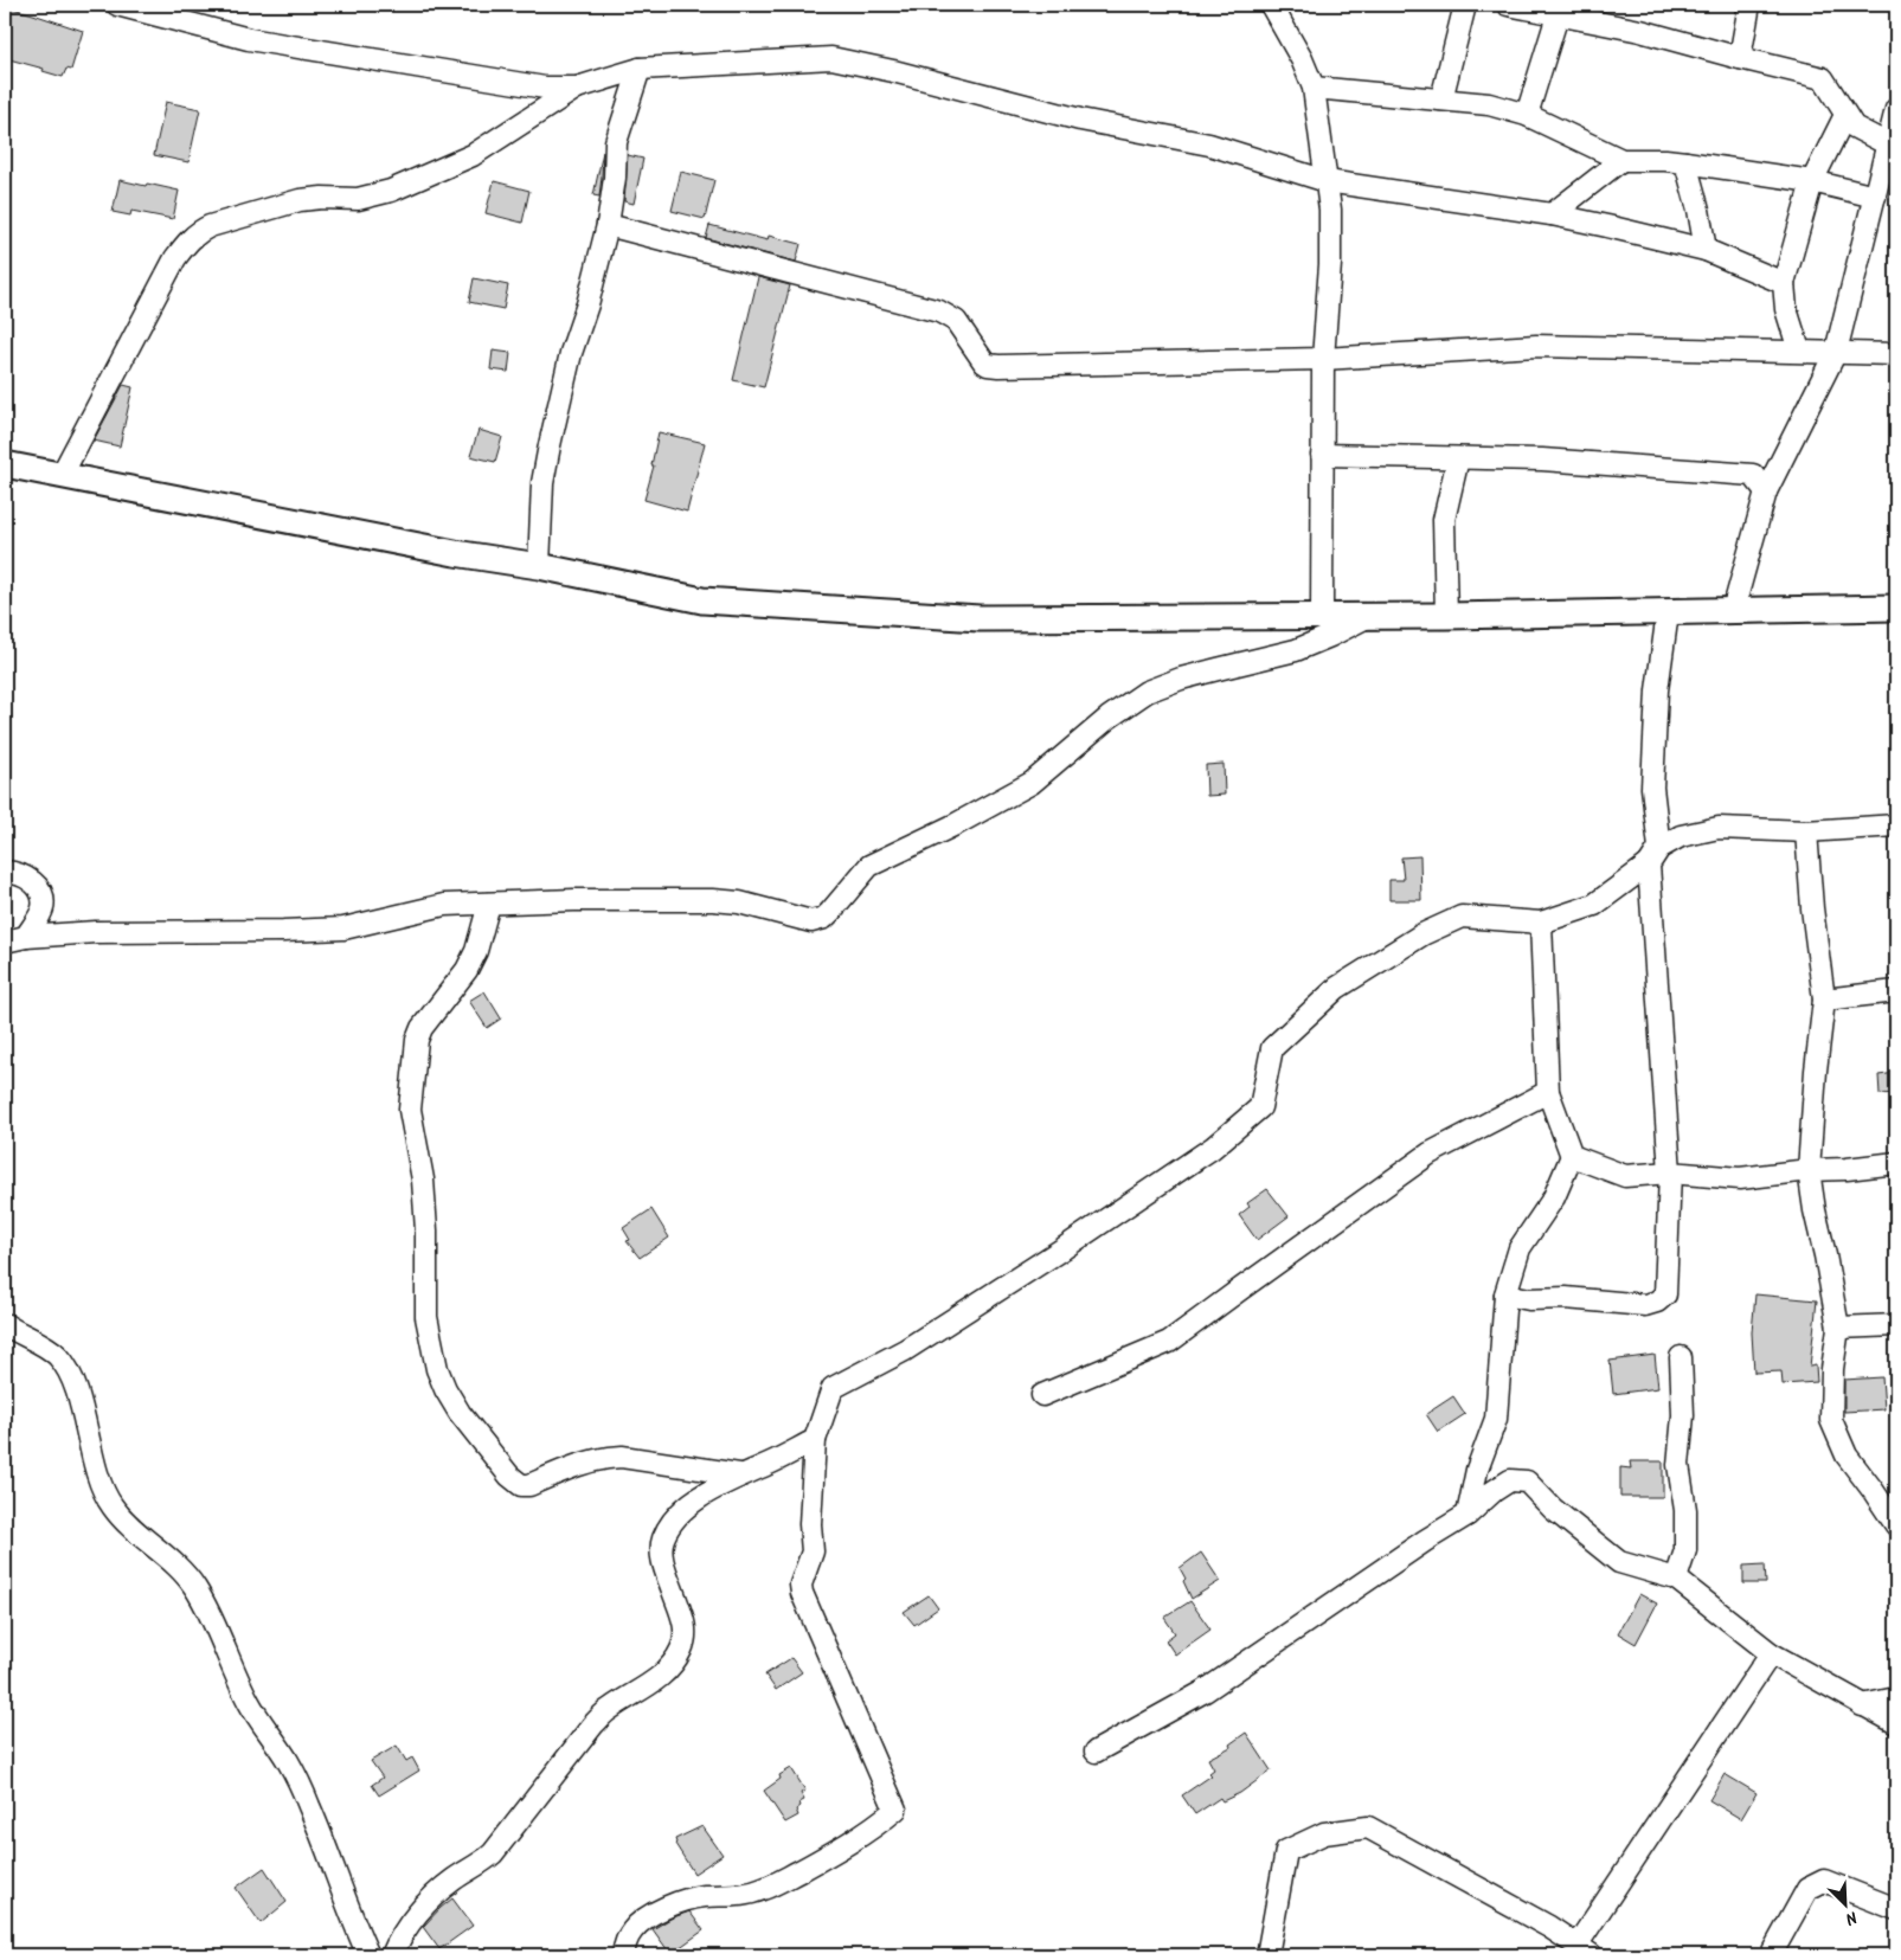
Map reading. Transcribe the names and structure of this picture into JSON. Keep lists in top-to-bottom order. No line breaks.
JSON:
{"north":"bottom right"}
